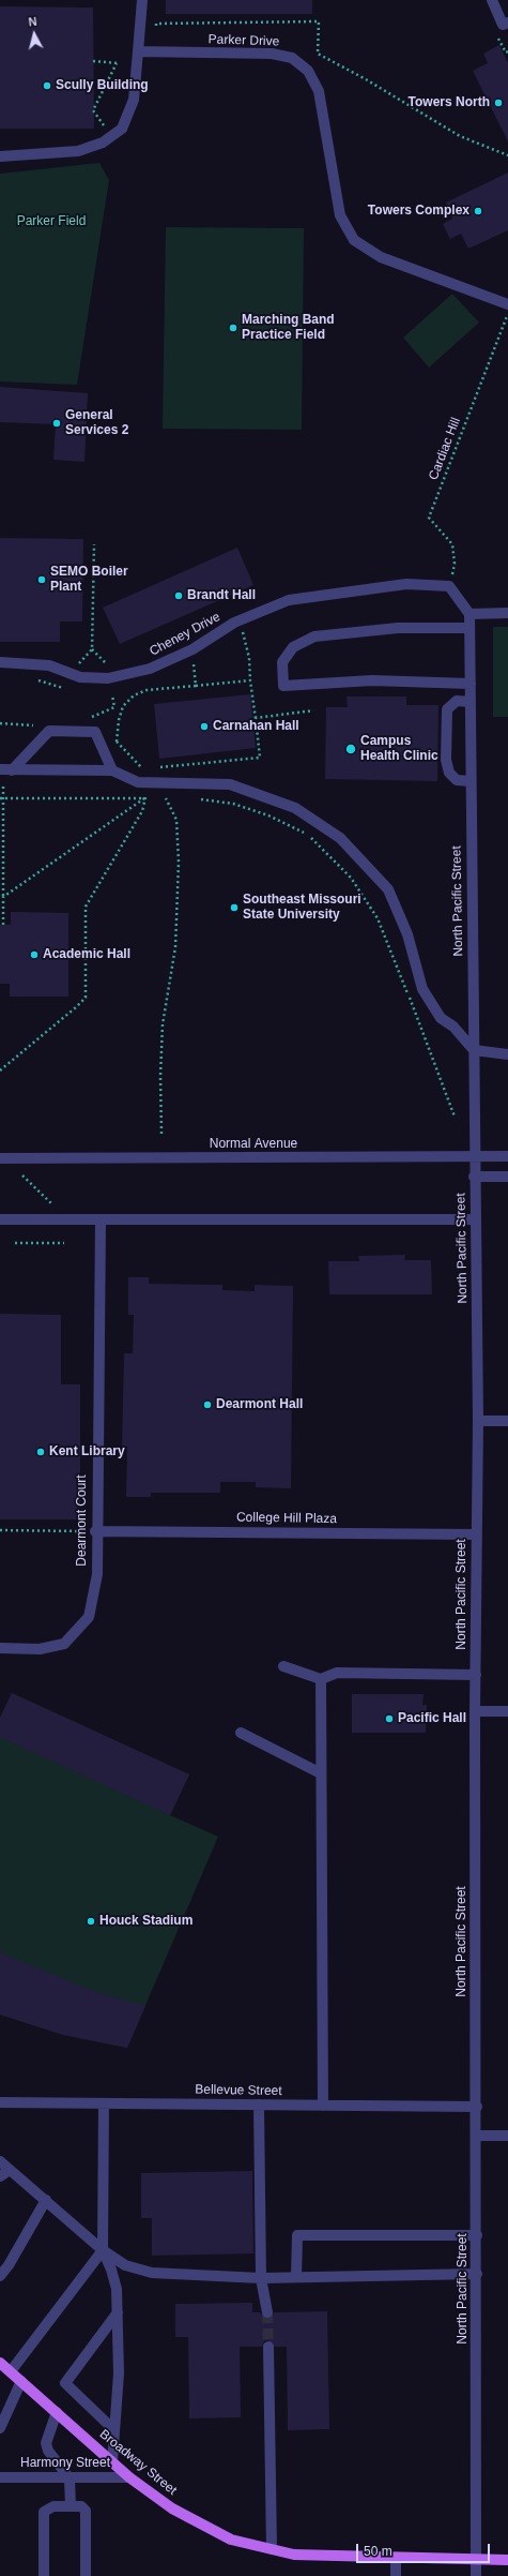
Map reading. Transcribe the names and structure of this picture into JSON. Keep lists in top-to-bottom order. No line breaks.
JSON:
{"streets":{"main road":["Broadway Street"],"street":["Parker Drive","Cheney Drive","North Pacific Street","Normal Avenue","College Hill Plaza","Dearmont Court","Bellevue Street","Harmony Street"],"path":["Cardiac Hill"]},"crossings":[["Cardiac Hill","Cheney Drive"],["North Pacific Street","Normal Avenue"],["North Pacific Street","College Hill Plaza"],["North Pacific Street","Bellevue Street"],["North Pacific Street","Broadway Street"],["College Hill Plaza","Dearmont Court"],["Broadway Street","Harmony Street"]],"parks":["Parker Field"],"places":["Scully Building","Towers North","Towers Complex","Marching Band Practice Field","General Services 2","SEMO Boiler Plant","Brandt Hall","Carnahan Hall","Campus Health Clinic","Southeast Missouri State University","Academic Hall","Dearmont Hall","Kent Library","Pacific Hall","Houck Stadium"],"scale_bar":"50 m","north":"top"}
